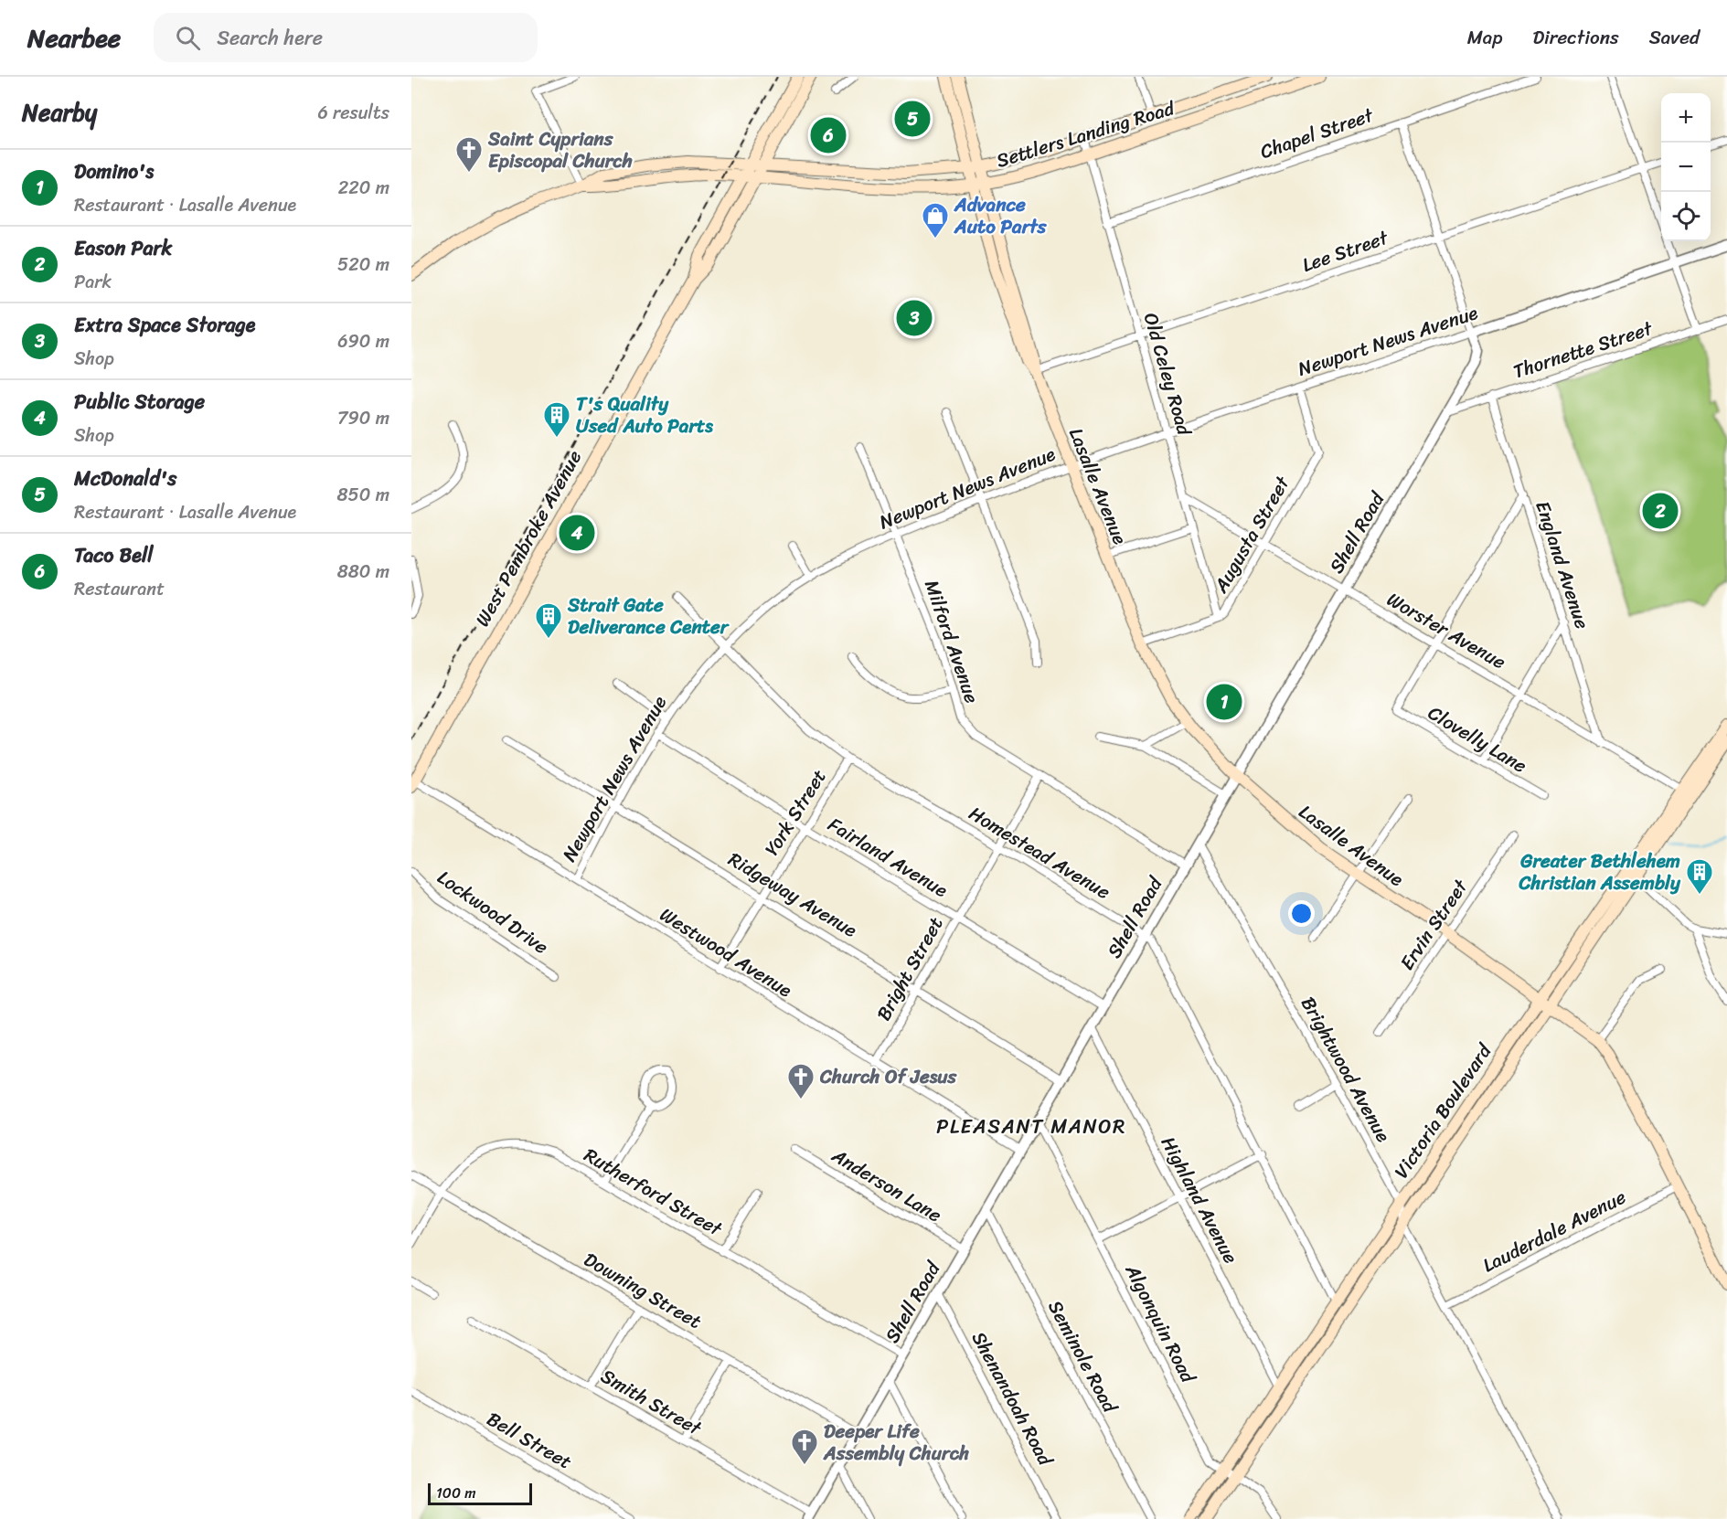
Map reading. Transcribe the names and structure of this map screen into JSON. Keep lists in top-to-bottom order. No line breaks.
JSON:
{"streets":{"main road":["Settlers Landing Road","Lasalle Avenue","West Pembroke Avenue","Victoria Boulevard"],"street":["Chapel Street","Lee Street","Newport News Avenue","Thornette Street","Old Celey Road","Shell Road","Augusta Street","England Avenue","Worster Avenue","Milford Avenue","Clovelly Lane","York Street","Homestead Avenue","Fairland Avenue","Ridgeway Avenue","Lockwood Drive","Ervin Street","Westwood Avenue","Bright Street","Brightwood Avenue","Anderson Lane","Rutherford Street","Highland Avenue","Lauderdale Avenue","Downing Street","Algonquin Road","Seminole Road","Shenandoah Road","Smith Street","Bell Street"]},"crossings":[["Chapel Street","Old Celey Road"],["Settlers Landing Road","Old Celey Road"],["Settlers Landing Road","Lasalle Avenue"],["Settlers Landing Road","West Pembroke Avenue"],["Lee Street","Old Celey Road"],["Lee Street","Lasalle Avenue"],["Newport News Avenue","Old Celey Road"],["Newport News Avenue","Lasalle Avenue"],["Newport News Avenue","Shell Road"],["Newport News Avenue","Augusta Street"],["Newport News Avenue","Milford Avenue"],["Newport News Avenue","Homestead Avenue"],["Newport News Avenue","Fairland Avenue"],["Newport News Avenue","Ridgeway Avenue"],["Newport News Avenue","Westwood Avenue"],["Thornette Street","Shell Road"],["Thornette Street","England Avenue"],["Old Celey Road","Augusta Street"],["Old Celey Road","Worster Avenue"],["Lasalle Avenue","Shell Road"],["Lasalle Avenue","Augusta Street"],["Lasalle Avenue","Ervin Street"],["Lasalle Avenue","Victoria Boulevard"],["Lasalle Avenue","Lauderdale Avenue"],["Shell Road","Worster Avenue"],["Shell Road","Milford Avenue"],["Shell Road","Homestead Avenue"],["Shell Road","Fairland Avenue"],["Shell Road","Ridgeway Avenue"],["Shell Road","Westwood Avenue"],["Shell Road","Brightwood Avenue"],["Shell Road","Anderson Lane"],["Shell Road","Rutherford Street"],["Shell Road","Highland Avenue"],["Shell Road","Downing Street"],["Shell Road","Algonquin Road"],["Shell Road","Seminole Road"],["Shell Road","Shenandoah Road"],["Shell Road","Smith Street"],["Augusta Street","Worster Avenue"],["West Pembroke Avenue","Westwood Avenue"],["England Avenue","Worster Avenue"],["Worster Avenue","Clovelly Lane"],["Worster Avenue","Victoria Boulevard"],["Milford Avenue","Bright Street"],["York Street","Homestead Avenue"],["York Street","Fairland Avenue"],["York Street","Ridgeway Avenue"],["York Street","Westwood Avenue"],["Homestead Avenue","Bright Street"],["Homestead Avenue","Victoria Boulevard"],["Fairland Avenue","Bright Street"],["Ridgeway Avenue","Bright Street"],["Westwood Avenue","Bright Street"],["Brightwood Avenue","Victoria Boulevard"],["Brightwood Avenue","Lauderdale Avenue"],["Victoria Boulevard","Highland Avenue"],["Victoria Boulevard","Algonquin Road"],["Rutherford Street","Downing Street"]],"districts":["PLEASANT MANOR"],"places":{"church":["Saint Cyprians Episcopal Church","Church Of Jesus","Deeper Life Assembly Church"],"shop":["Advance Auto Parts"],"building":["T's Quality Used Auto Parts","Strait Gate Deliverance Center","Greater Bethlehem Christian Assembly"]},"scale_bar":"100 m","page":{"header":"Nearbee","search":"Search here","nav":["Map","Directions","Saved"],"heading":["Nearby","6 results"],"map_buttons":["+","−"],"pins":["5","6","3","2","4","1"],"list":[{"mark":"1","name":"Domino's","note":"Restaurant · Lasalle Avenue","value":"220 m"},{"mark":"2","name":"Eason Park","note":"Park","value":"520 m"},{"mark":"3","name":"Extra Space Storage","note":"Shop","value":"690 m"},{"mark":"4","name":"Public Storage","note":"Shop","value":"790 m"},{"mark":"5","name":"McDonald's","note":"Restaurant · Lasalle Avenue","value":"850 m"},{"mark":"6","name":"Taco Bell","note":"Restaurant","value":"880 m"}],"scale":"100 m"}}
